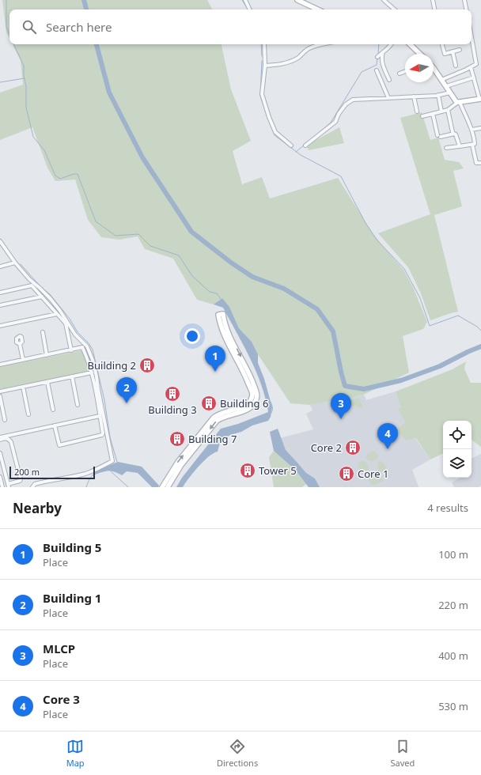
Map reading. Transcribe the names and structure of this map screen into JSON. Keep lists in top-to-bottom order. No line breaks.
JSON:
{"places":{"building":["Building 2","Building 3","Building 6","Building 7","Core 2","Tower 5","Core 1"]},"scale_bar":"200 m","north":"left","page":{"search":"Search here","pins":["1","2","3","4"],"scale":"200 m","heading":["Nearby","4 results"],"list":[{"mark":"1","name":"Building 5","note":"Place","value":"100 m"},{"mark":"2","name":"Building 1","note":"Place","value":"220 m"},{"mark":"3","name":"MLCP","note":"Place","value":"400 m"},{"mark":"4","name":"Core 3","note":"Place","value":"530 m"}],"nav":["Map","Directions","Saved"]}}
